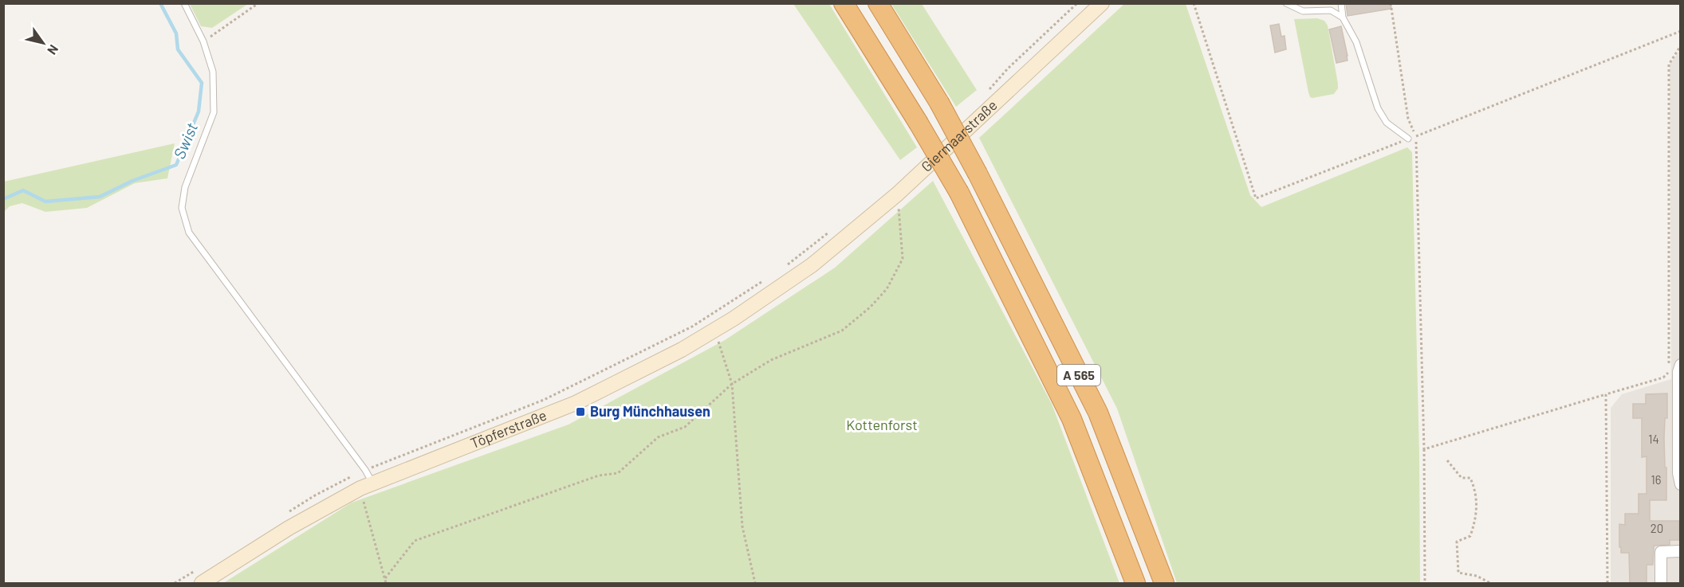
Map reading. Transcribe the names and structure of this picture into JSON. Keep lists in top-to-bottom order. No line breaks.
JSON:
{"streets":{"highway":["A 565"],"main road":["Giermaarstraße","Töpferstraße"]},"crossings":[["Giermaarstraße","Töpferstraße"]],"water":["Swist"],"parks":["Kottenforst"],"places":{"transit":["Burg Münchhausen"]},"house_numbers":["14","16","20"],"north":"bottom right"}
